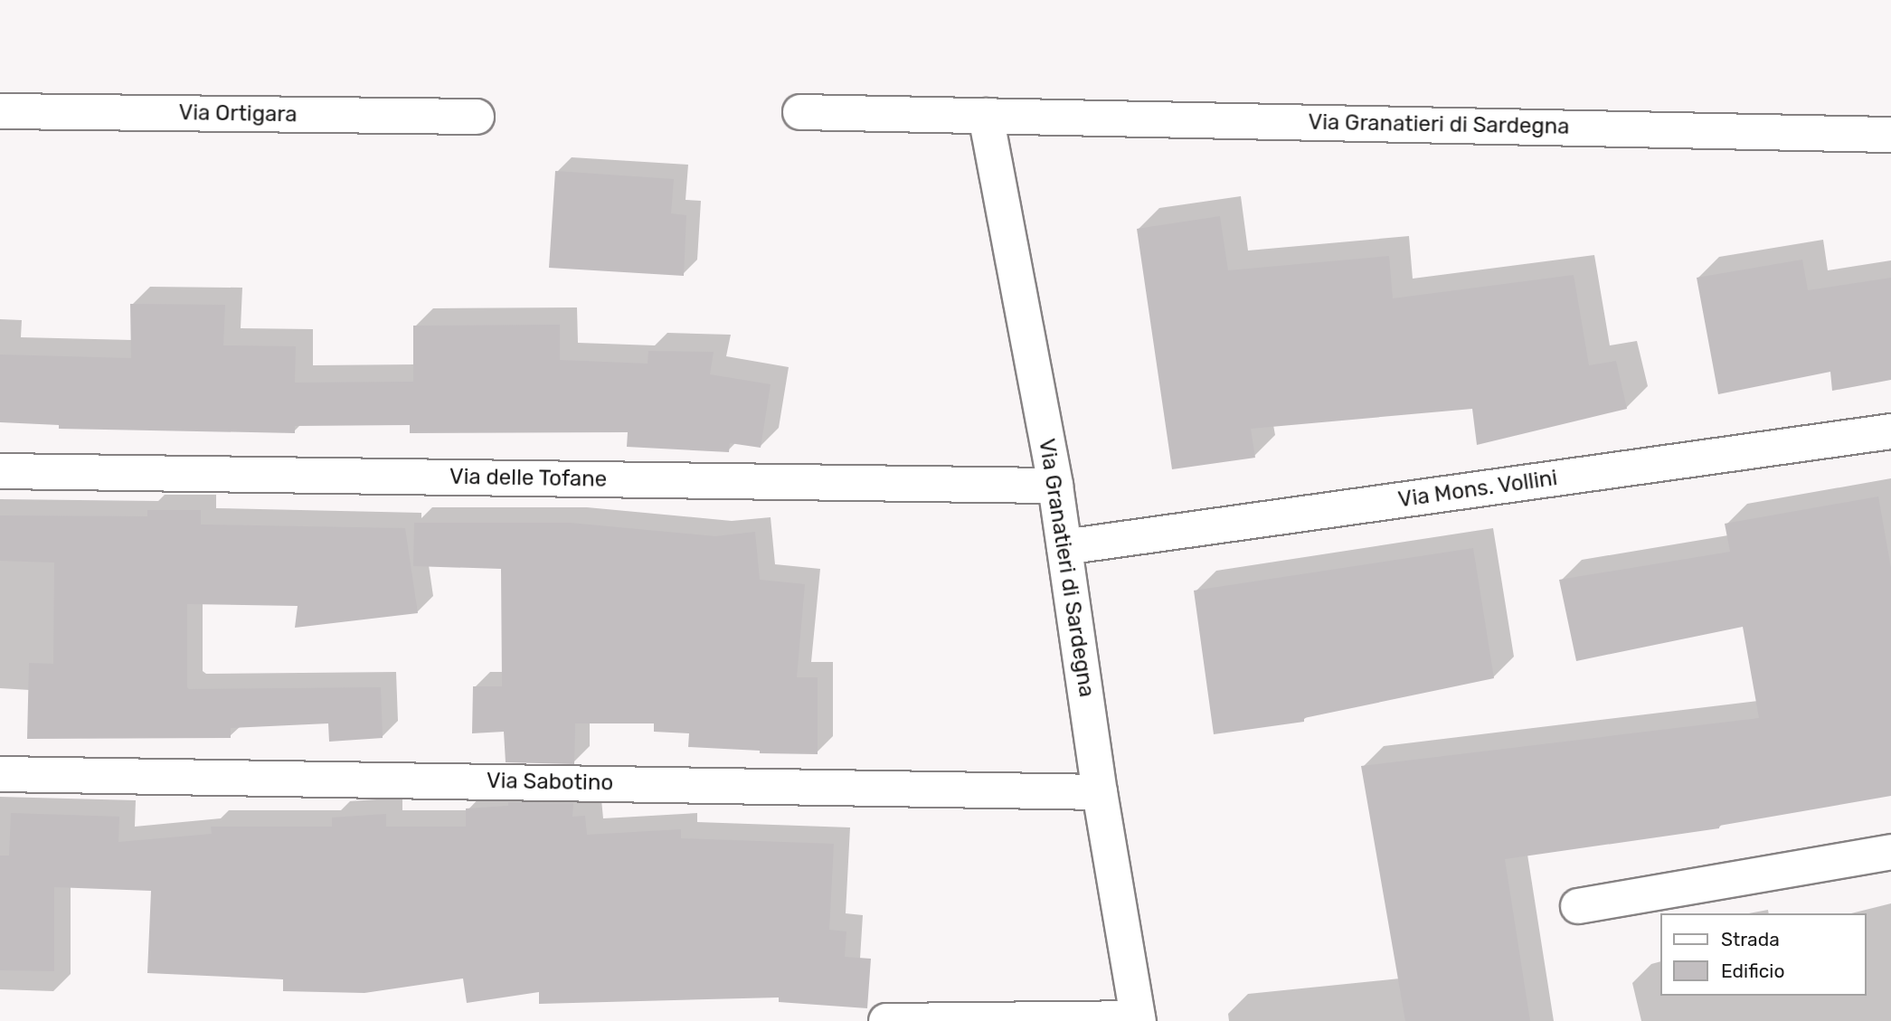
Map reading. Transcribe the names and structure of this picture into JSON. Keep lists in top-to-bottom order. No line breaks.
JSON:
{"streets":{"street":["Via Ortigara","Via Granatieri di Sardegna","Via delle Tofane","Via Mons. Vollini","Via Sabotino"]},"crossings":[["Via Granatieri di Sardegna","Via delle Tofane"],["Via Granatieri di Sardegna","Via Mons. Vollini"],["Via Granatieri di Sardegna","Via Sabotino"]],"legend":["Strada","Edificio"]}
